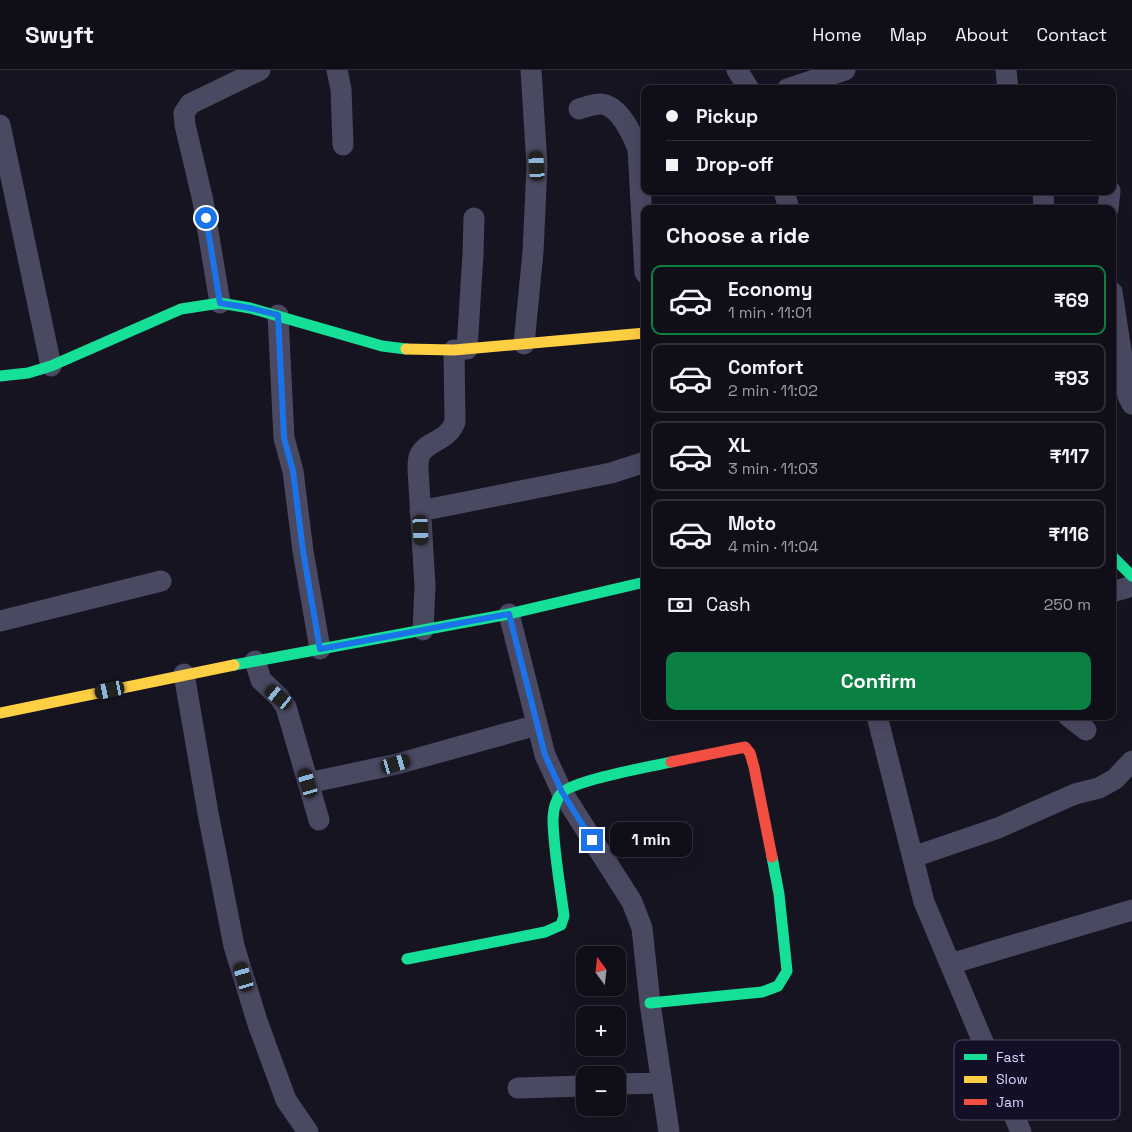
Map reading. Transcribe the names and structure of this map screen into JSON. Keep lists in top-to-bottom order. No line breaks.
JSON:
{"legend":["Fast","Slow","Jam"],"north":"top","page":{"header":"Swyft","nav":["Home","Map","About","Contact"],"banner":["Pickup","Drop-off"],"heading":"Choose a ride","list":[{"name":"Economy","note":"1 min · 11:01","value":"₹69"},{"name":"Comfort","note":"2 min · 11:02","value":"₹93"},{"name":"XL","note":"3 min · 11:03","value":"₹117"},{"name":"Moto","note":"4 min · 11:04","value":"₹116"}],"pay":["Cash","250 m"],"buttons":"Confirm","bubble":"1 min","map_buttons":["+","−"]}}
